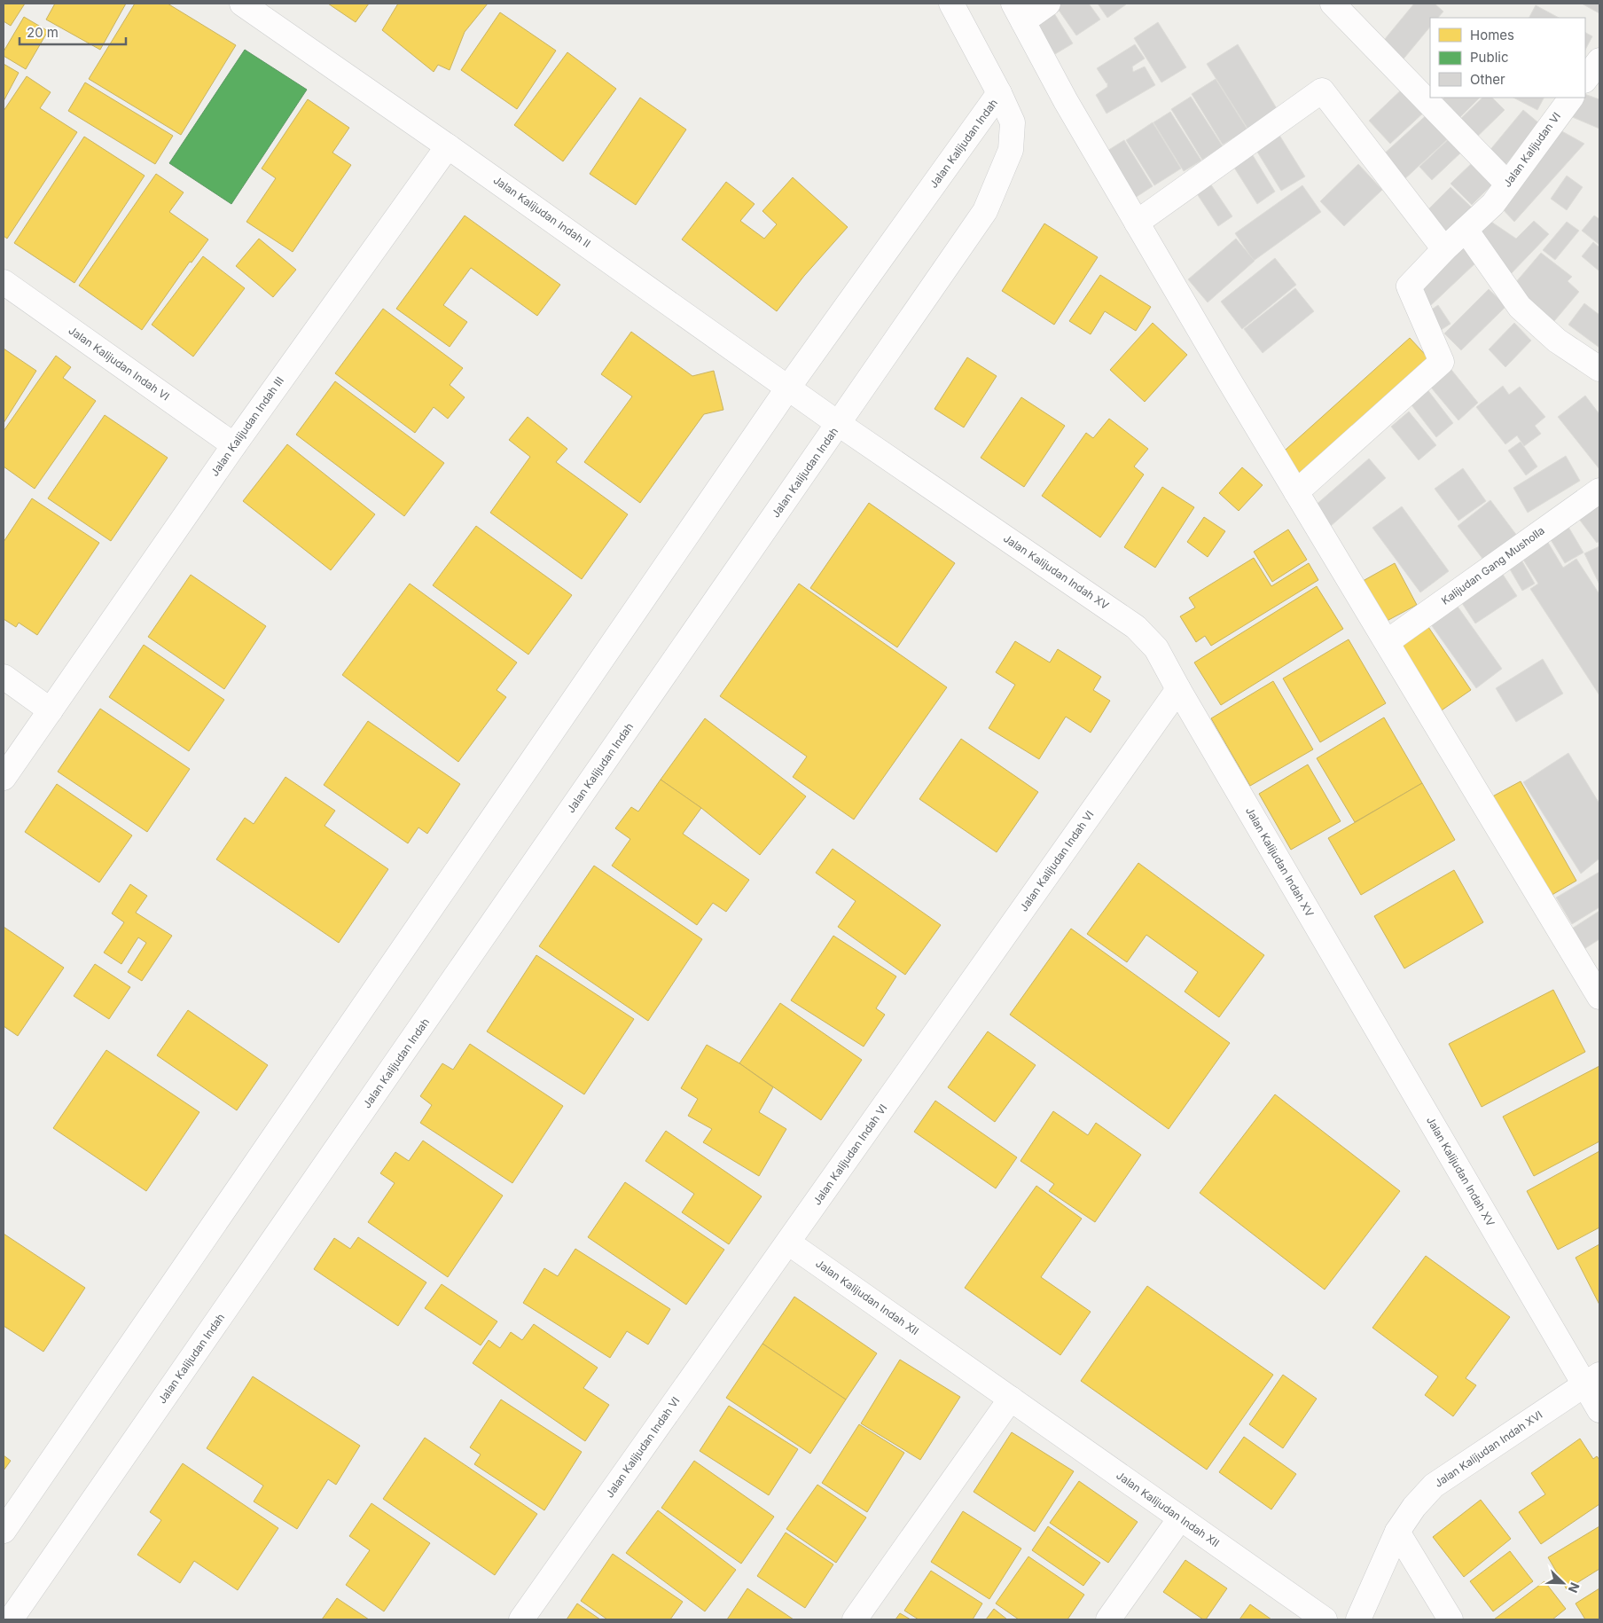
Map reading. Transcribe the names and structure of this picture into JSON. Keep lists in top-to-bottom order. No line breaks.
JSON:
{"streets":{"street":["Jalan Kalijudan Indah","Jalan Kalijudan VI","Jalan Kalijudan Indah II","Jalan Kalijudan Indah VI","Jalan Kalijudan Indah III","Kalijudan Gang Musholla","Jalan Kalijudan Indah XV","Jalan Kalijudan Indah XII","Jalan Kalijudan Indah XVI"]},"crossings":[["Jalan Kalijudan Indah","Jalan Kalijudan Indah II"],["Jalan Kalijudan Indah","Jalan Kalijudan Indah XV"],["Jalan Kalijudan Indah II","Jalan Kalijudan Indah III"],["Jalan Kalijudan Indah II","Jalan Kalijudan Indah XV"],["Jalan Kalijudan Indah VI","Jalan Kalijudan Indah III"],["Jalan Kalijudan Indah VI","Jalan Kalijudan Indah XV"],["Jalan Kalijudan Indah VI","Jalan Kalijudan Indah XII"],["Jalan Kalijudan Indah XV","Jalan Kalijudan Indah XVI"]],"legend":["Homes","Public","Other"],"scale_bar":"20 m","north":"bottom right"}
